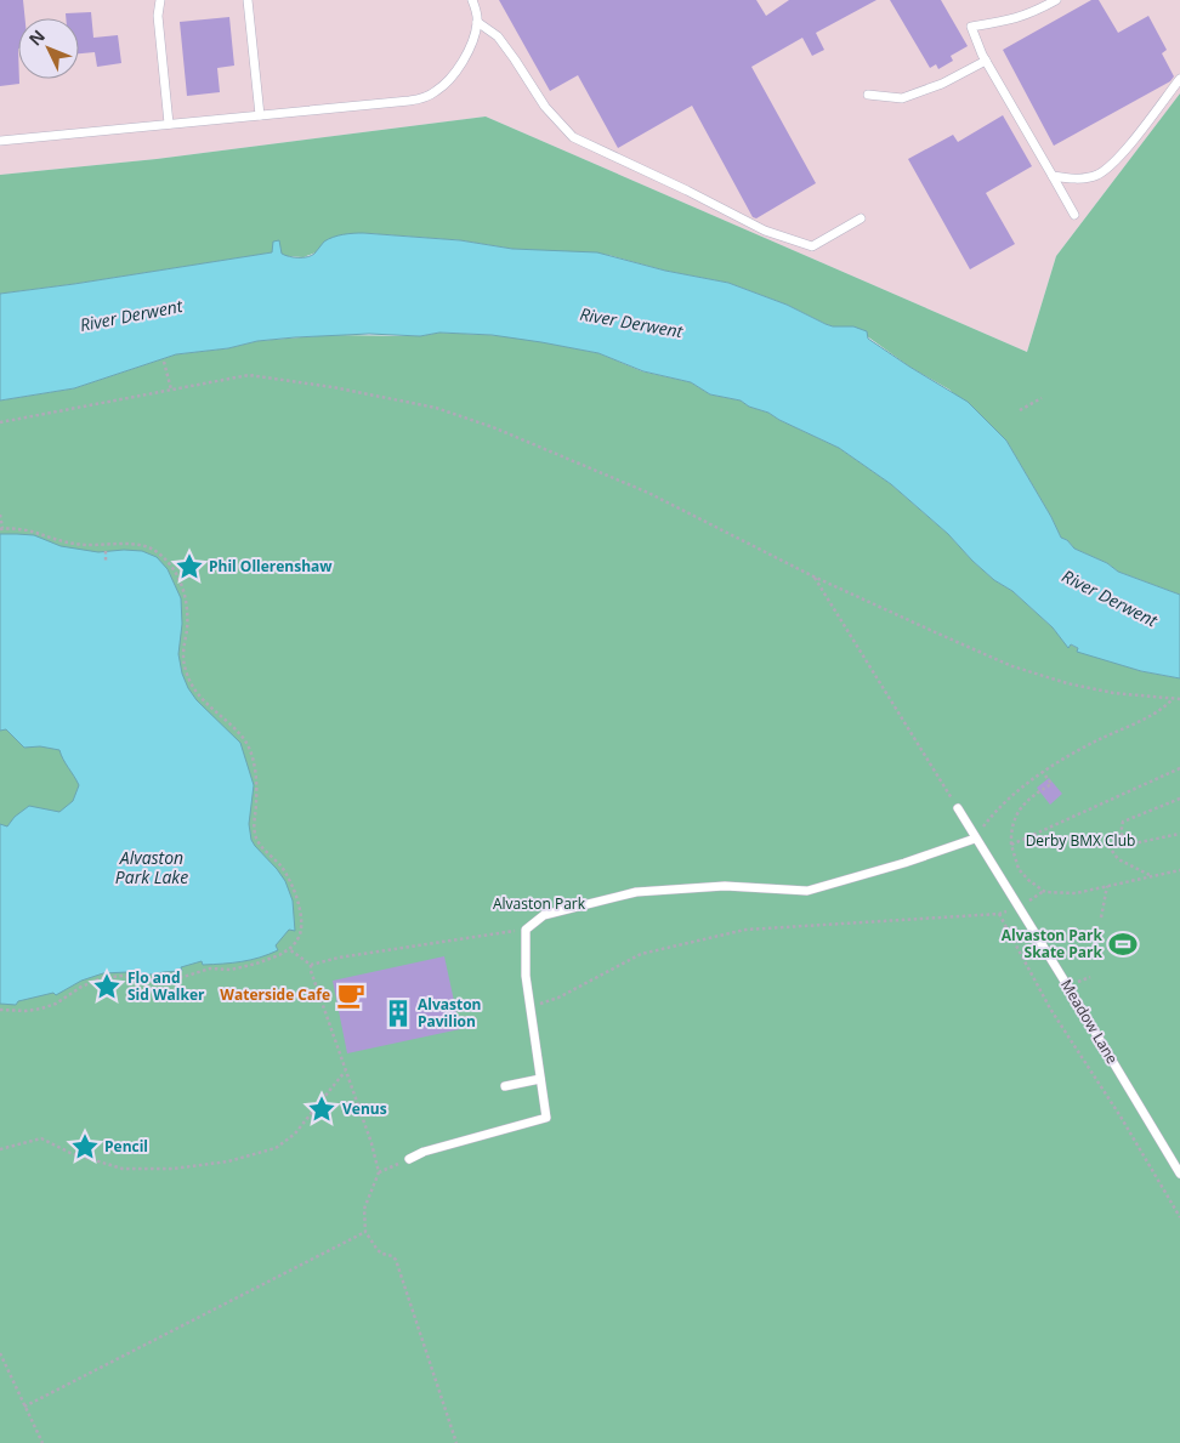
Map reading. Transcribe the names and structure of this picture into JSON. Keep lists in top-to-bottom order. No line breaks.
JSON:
{"streets":{"lane":["Meadow Lane"]},"water":["River Derwent","Alvaston Park Lake"],"parks":["Derby BMX Club","Alvaston Park"],"places":{"place":["Phil Ollerenshaw","Flo and Sid Walker","Venus","Pencil"],"sports":["Alvaston Park Skate Park"],"cafe":["Waterside Cafe"],"building":["Alvaston Pavilion"]},"north":"top left"}
